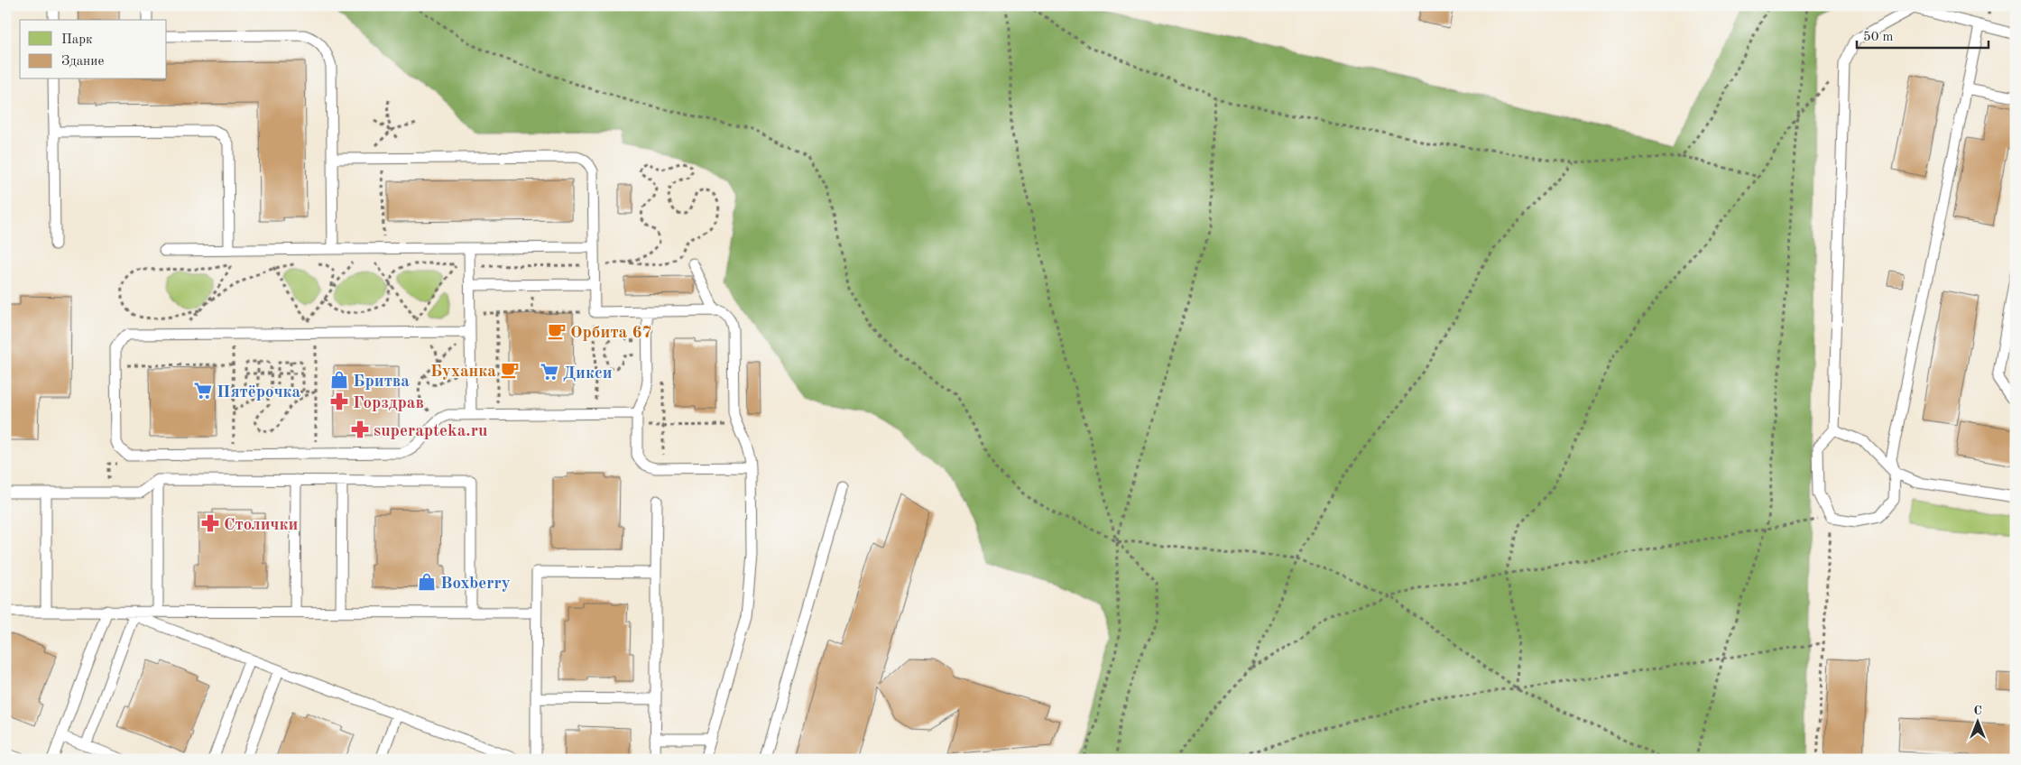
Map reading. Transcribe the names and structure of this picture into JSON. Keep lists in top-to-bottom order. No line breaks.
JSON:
{"places":{"cafe":["Орбита 67","Буханка"],"supermarket":["Дикси","Пятёрочка"],"shop":["Бритва","Boxberry"],"pharmacy":["Горздрав","superapteka.ru","Столички"]},"legend":["Парк","Здание"],"scale_bar":"50 m","north":"top"}
